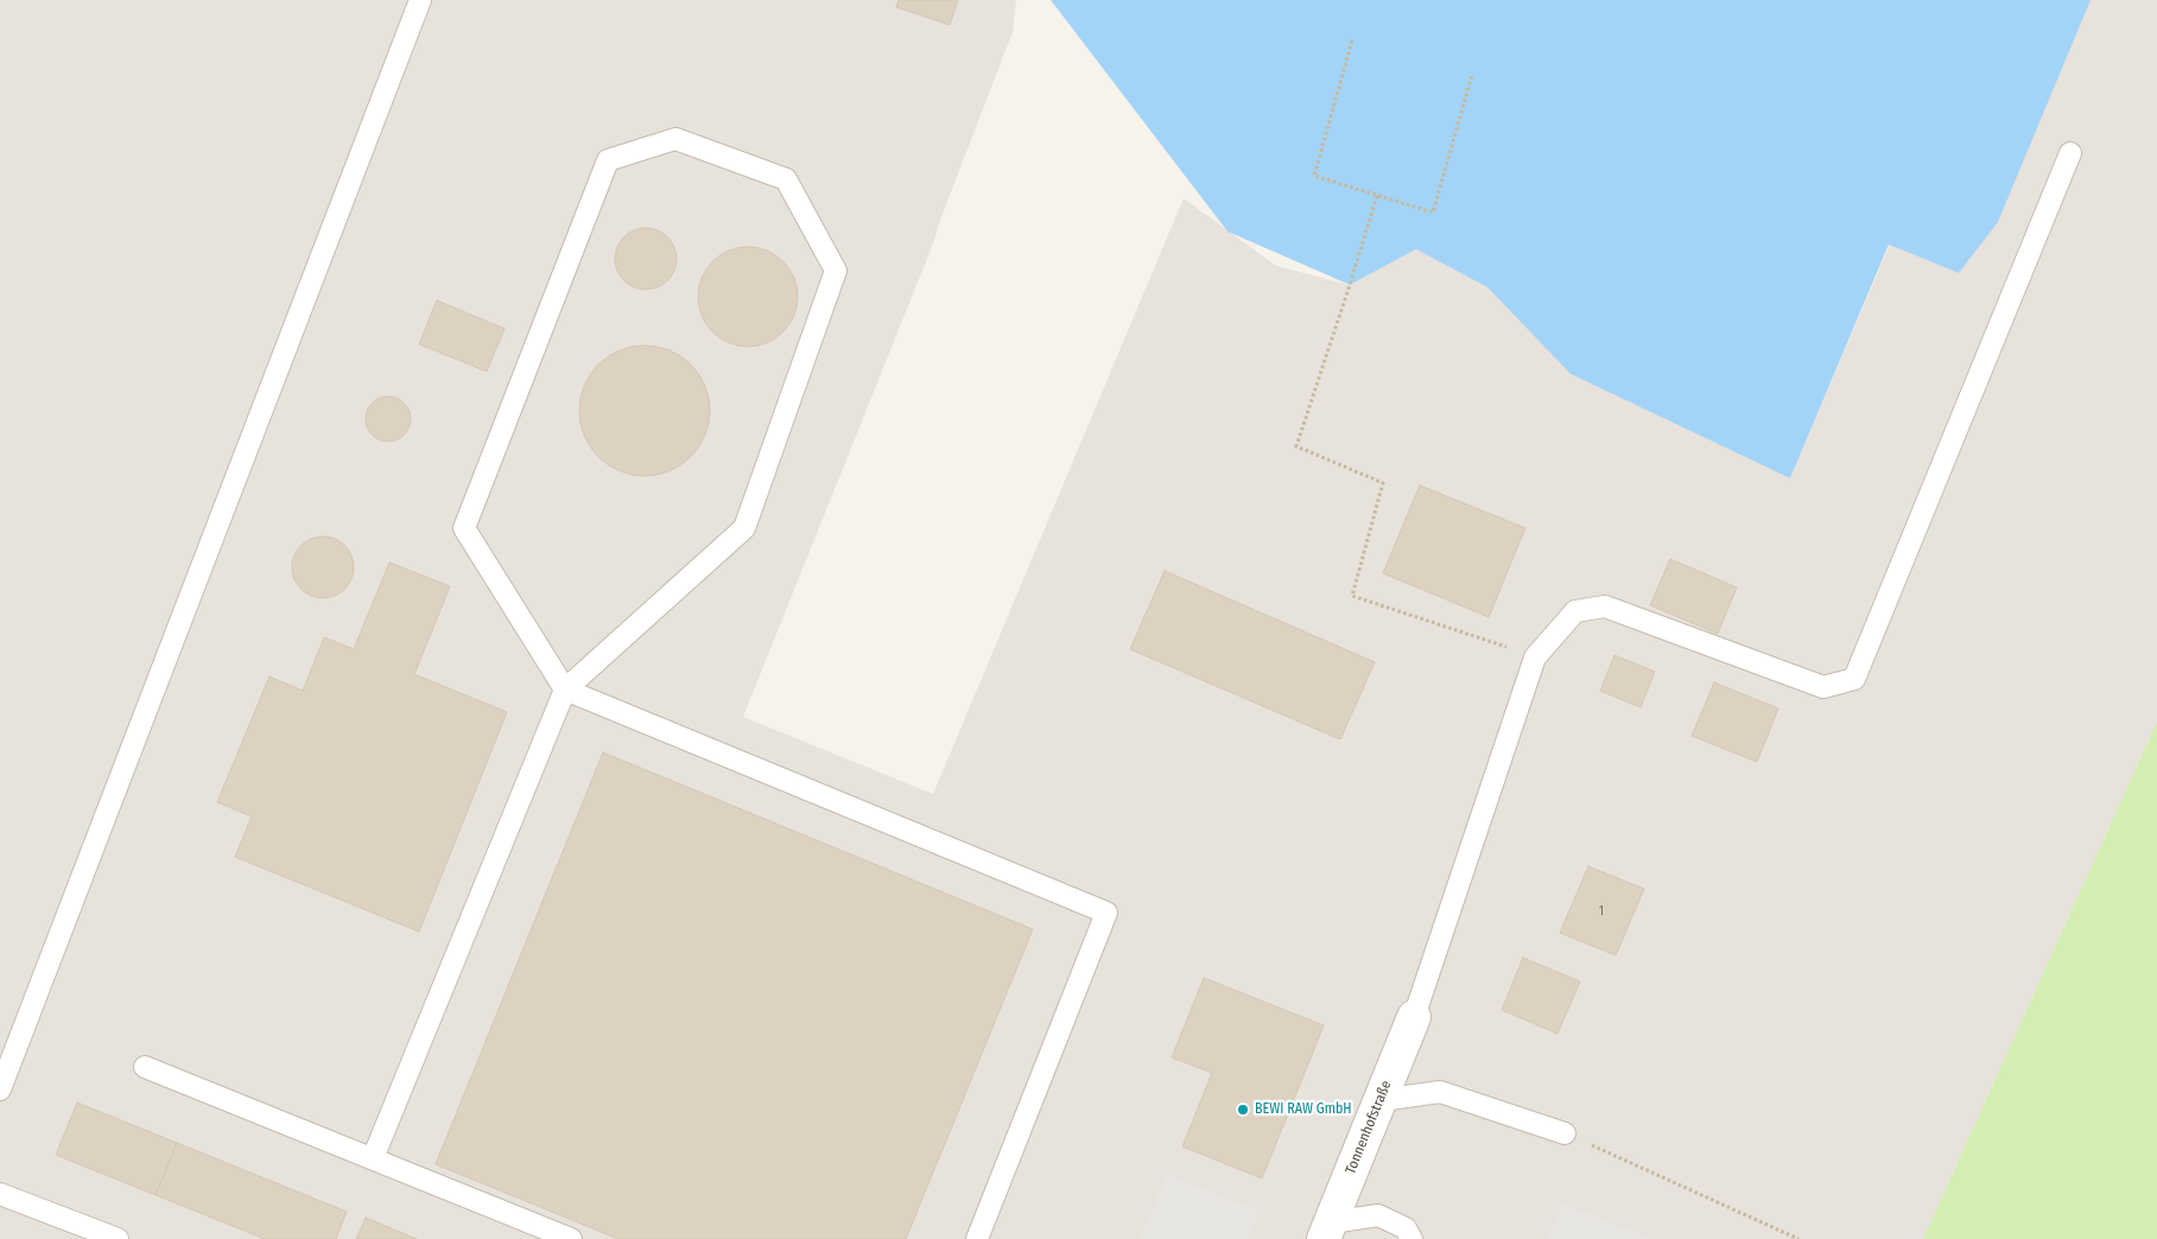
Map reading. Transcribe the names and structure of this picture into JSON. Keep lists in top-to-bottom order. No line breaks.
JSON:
{"streets":{"street":["Tonnenhofstraße"]},"places":["BEWI RAW GmbH"],"house_numbers":["1"]}
